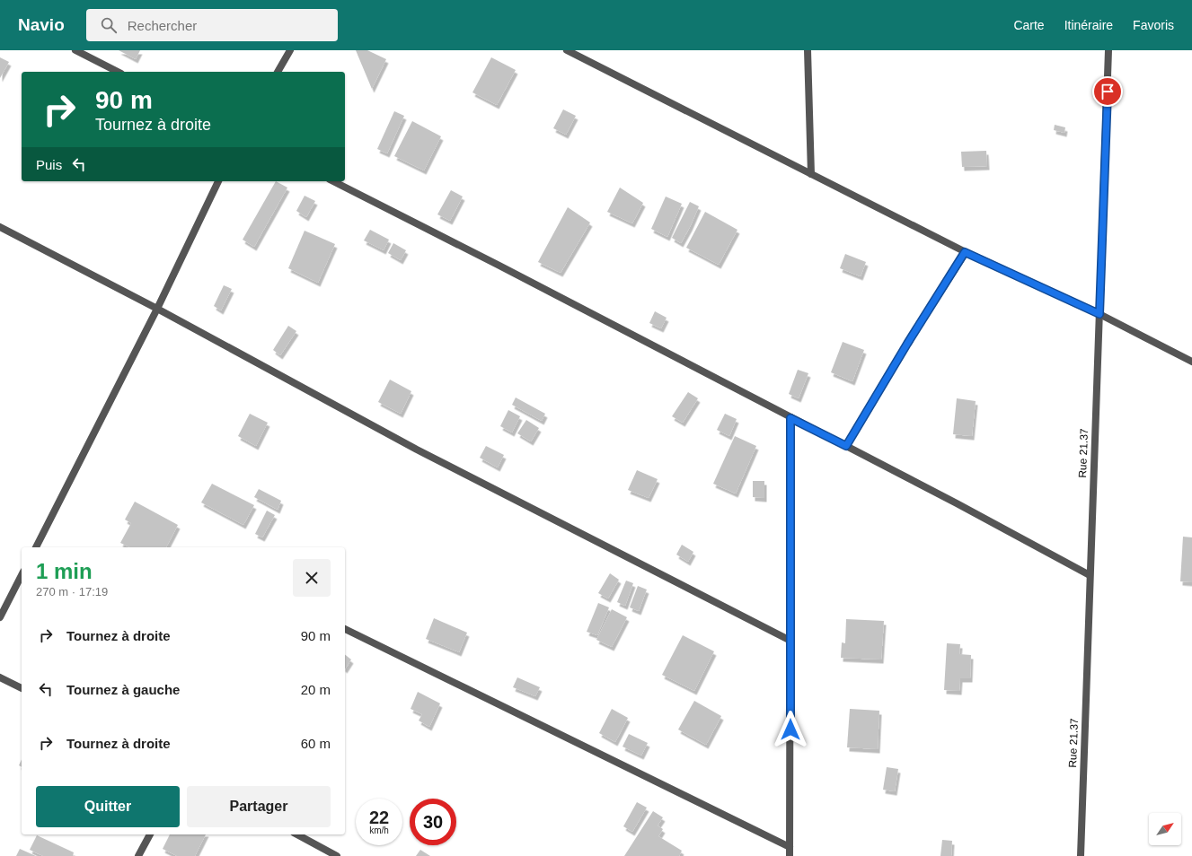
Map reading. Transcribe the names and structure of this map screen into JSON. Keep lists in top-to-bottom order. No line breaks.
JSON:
{"streets":{"street":["Rue 21.37"]},"north":"top right","page":{"header":"Navio","search":"Rechercher","nav":["Carte","Itinéraire","Favoris"],"turn":["90 m","Tournez à droite"],"then":"Puis","heading":["1 min","270 m · 17:19"],"list":[{"name":"Tournez à droite","value":"90 m"},{"name":"Tournez à gauche","value":"20 m"},{"name":"Tournez à droite","value":"60 m"}],"buttons":["Quitter","Partager"],"speed":"22 km/h","limit":"30"}}
